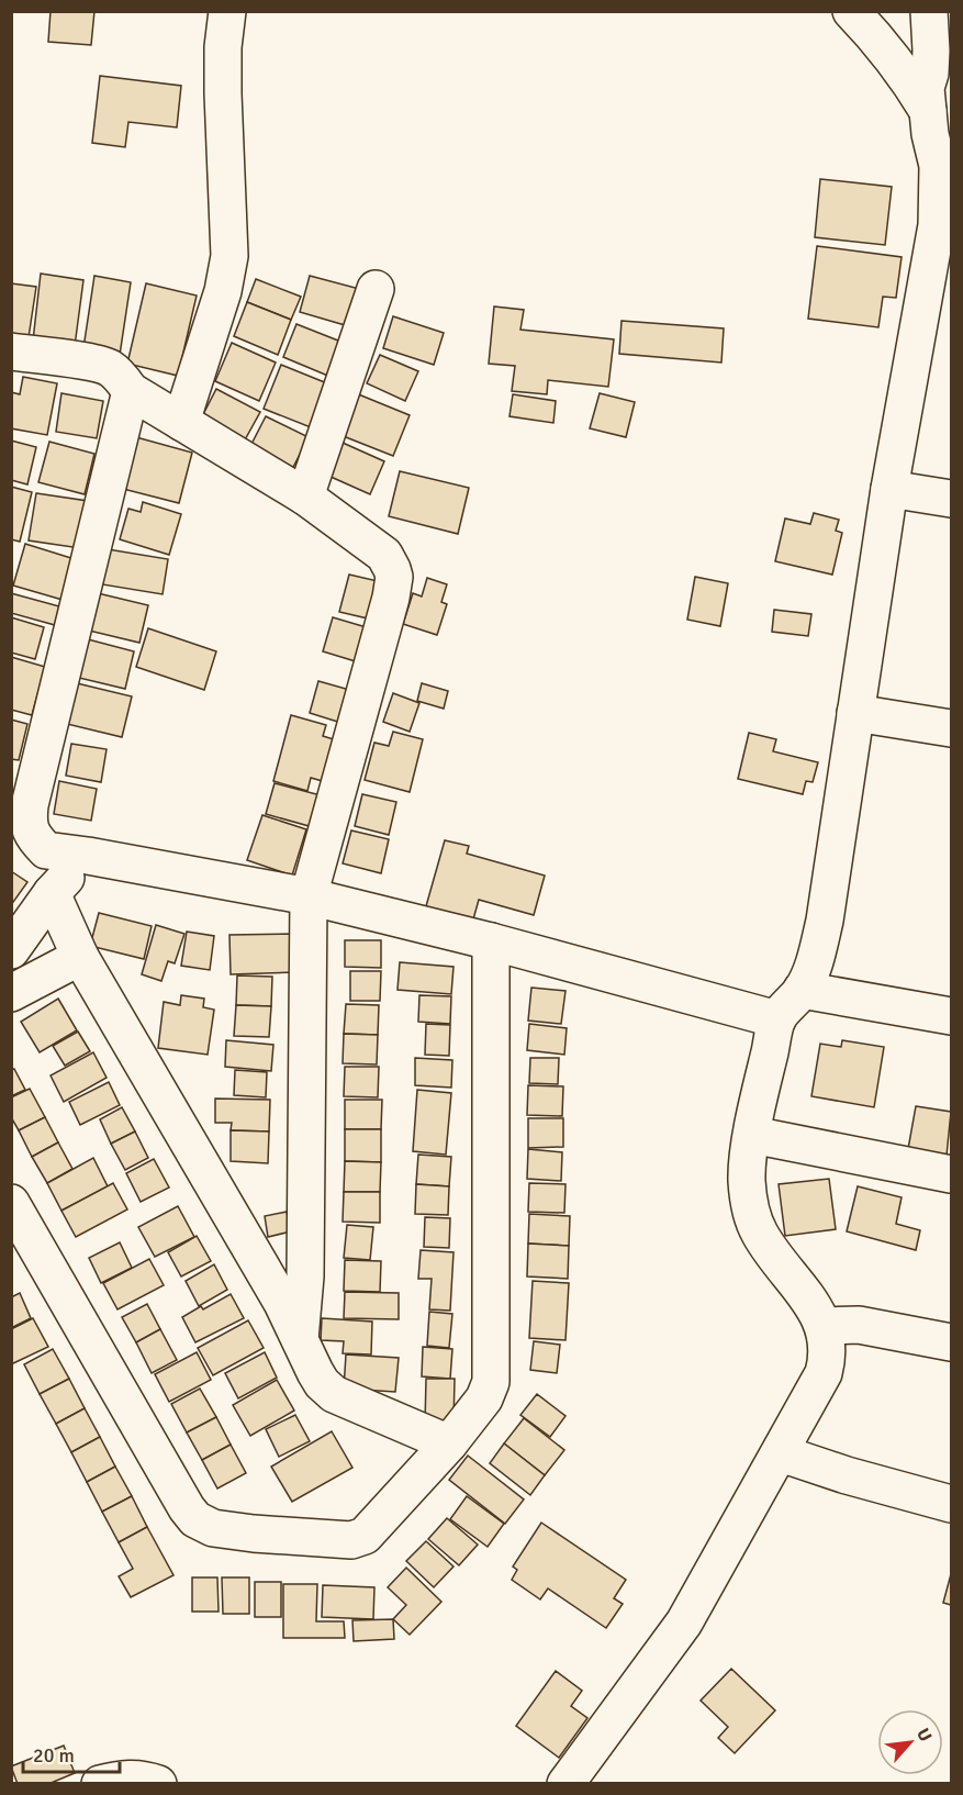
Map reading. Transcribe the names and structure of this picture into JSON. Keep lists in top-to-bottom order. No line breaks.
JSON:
{"scale_bar":"20 m","north":"top right"}
